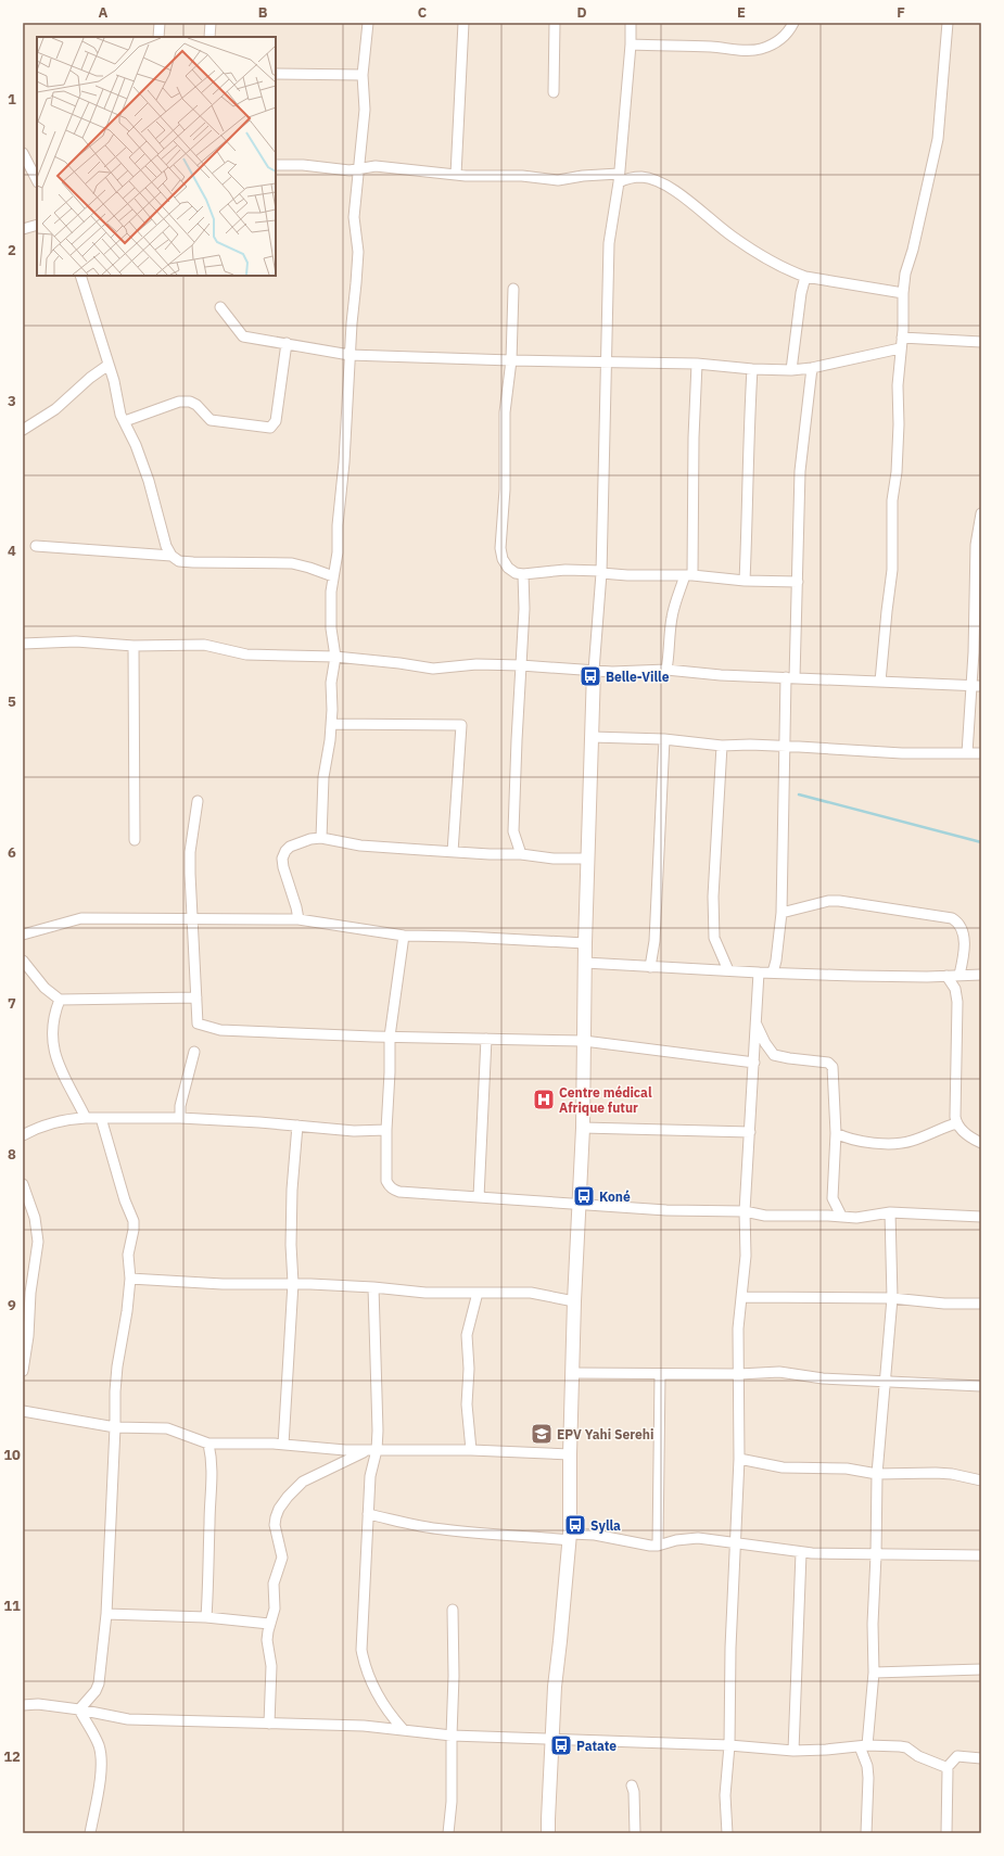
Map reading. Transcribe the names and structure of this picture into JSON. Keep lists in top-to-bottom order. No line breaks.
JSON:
{"places":{"bus stop":["Belle-Ville","Koné","Sylla","Patate"],"hospital":["Centre médical Afrique futur"],"school or university":["EPV Yahi Serehi"]},"grid":{"columns":["A","B","C","D","E","F"],"rows":["1","2","3","4","5","6","7","8","9","10","11","12"]}}
